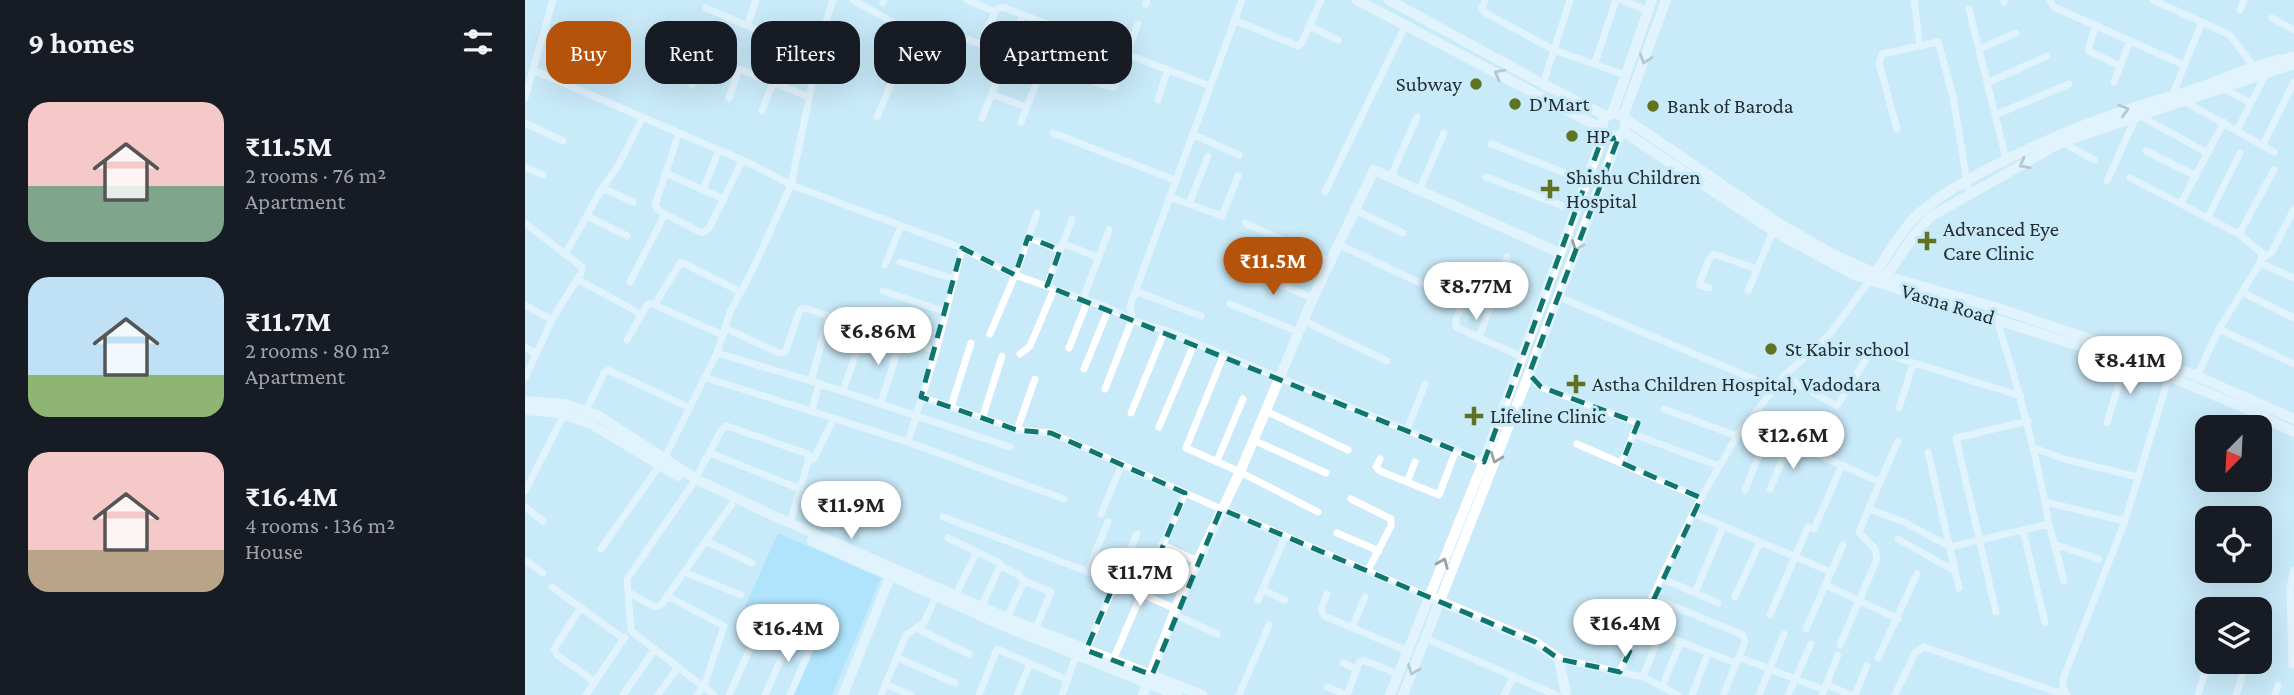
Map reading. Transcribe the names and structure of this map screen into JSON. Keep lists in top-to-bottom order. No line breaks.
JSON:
{"streets":{"street":["Vasna Road"]},"places":{"other":["Subway","D'Mart","Bank of Baroda","HP","St Kabir school"],"health":["Shishu Children Hospital","Advanced Eye Care Clinic","Astha Children Hospital, Vadodara","Lifeline Clinic"]},"north":"bottom left","page":{"heading":"9 homes","chip":["Buy","Rent","Filters","New","Apartment"],"list":[{"name":"₹11.5M","note":"2 rooms · 76 m² · Apartment"},{"name":"₹11.7M","note":"2 rooms · 80 m² · Apartment"},{"name":"₹16.4M","note":"4 rooms · 136 m² · House"}],"price":["₹11.5M","₹8.77M","₹6.86M","₹8.41M","₹12.6M","₹11.9M","₹11.7M","₹16.4M","₹16.4M"]}}
